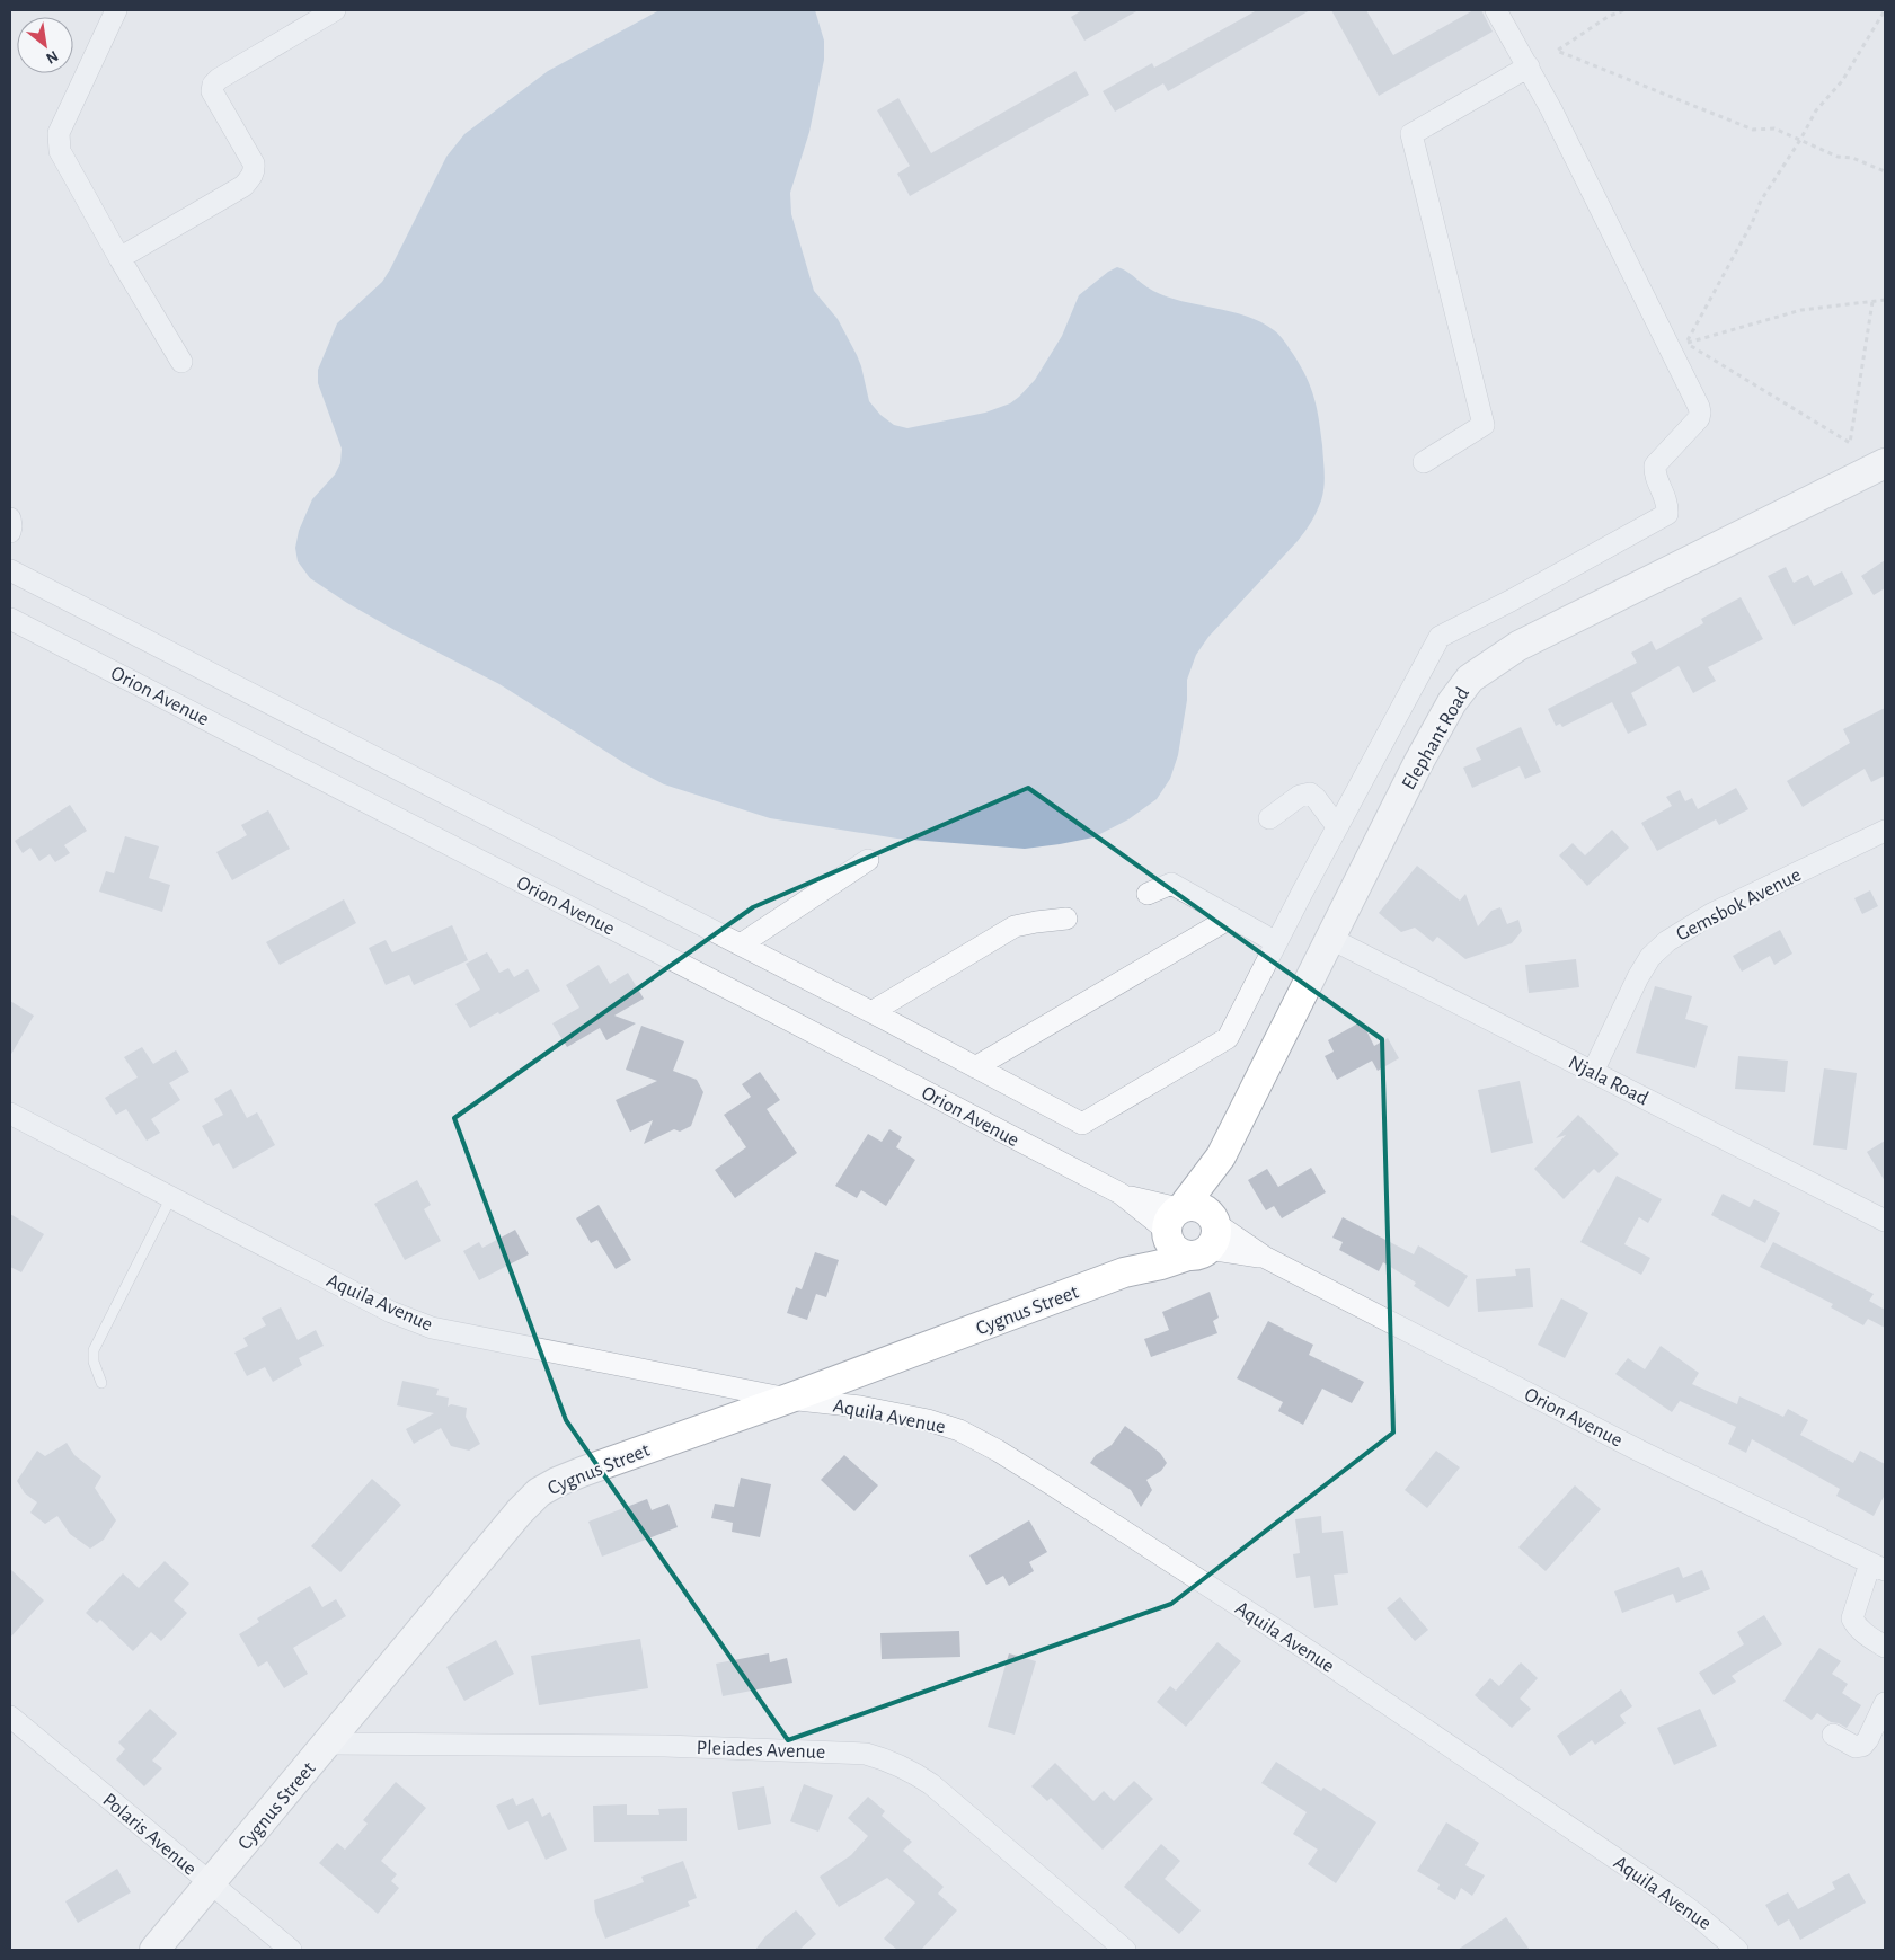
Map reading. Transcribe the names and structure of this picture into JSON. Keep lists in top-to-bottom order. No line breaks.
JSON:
{"streets":{"street":["Orion Avenue","Elephant Road","Gemsbok Avenue","Njala Road","Aquila Avenue","Cygnus Street","Pleiades Avenue","Polaris Avenue"]},"crossings":[["Orion Avenue","Elephant Road"],["Orion Avenue","Cygnus Street"],["Elephant Road","Njala Road"],["Elephant Road","Cygnus Street"],["Gemsbok Avenue","Njala Road"],["Aquila Avenue","Cygnus Street"],["Cygnus Street","Pleiades Avenue"],["Cygnus Street","Polaris Avenue"]],"north":"bottom right"}
